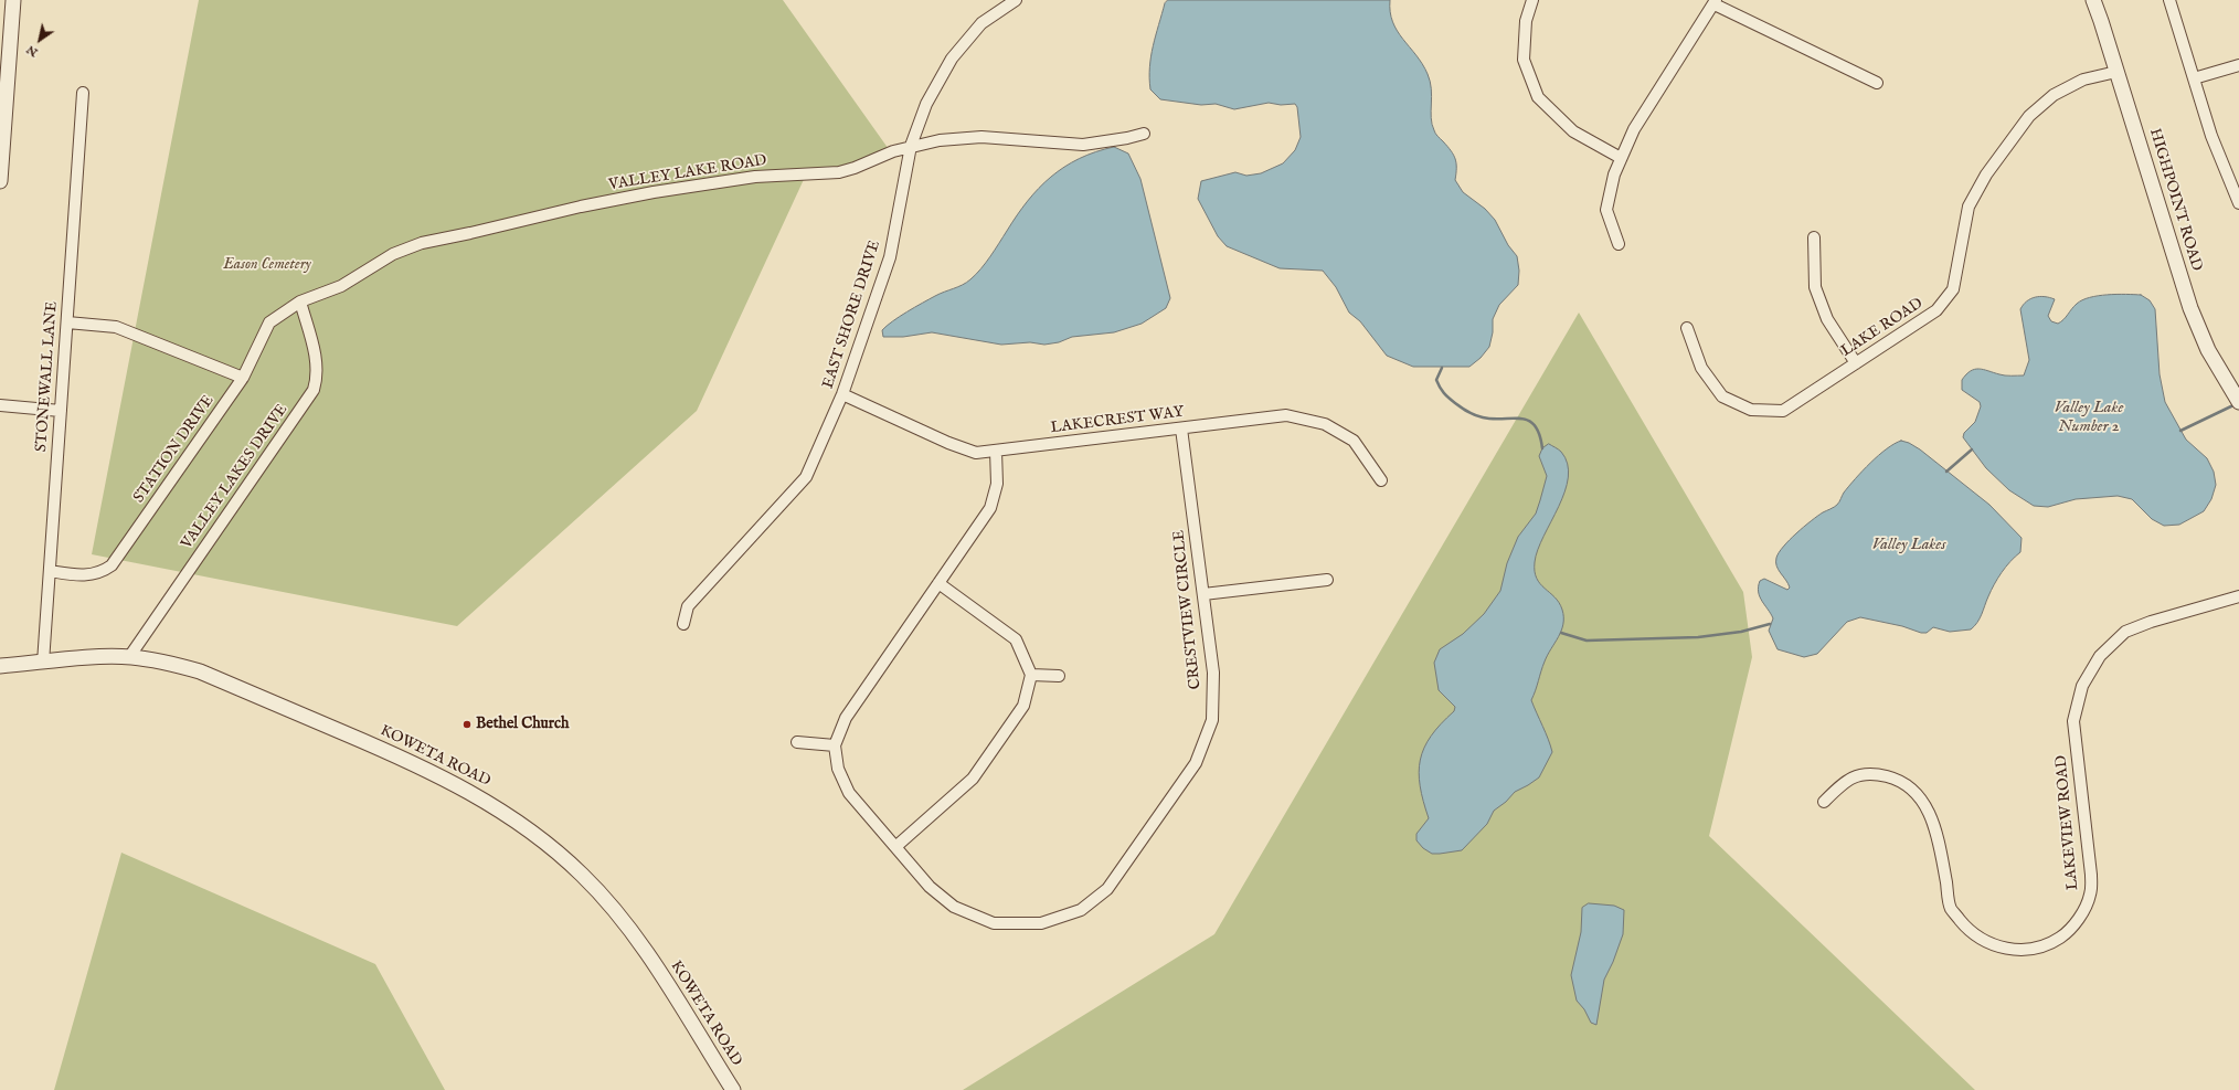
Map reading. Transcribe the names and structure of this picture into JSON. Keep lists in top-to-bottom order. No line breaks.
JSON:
{"streets":{"street":["VALLEY LAKE ROAD","HIGHPOINT ROAD","EAST SHORE DRIVE","LAKE ROAD","STONEWALL LANE","LAKECREST WAY","STATION DRIVE","VALLEY LAKES DRIVE","CRESTVIEW CIRCLE","KOWETA ROAD","LAKEVIEW ROAD"]},"crossings":[["VALLEY LAKE ROAD","EAST SHORE DRIVE"],["VALLEY LAKE ROAD","STATION DRIVE"],["VALLEY LAKE ROAD","VALLEY LAKES DRIVE"],["HIGHPOINT ROAD","LAKE ROAD"],["EAST SHORE DRIVE","LAKECREST WAY"],["STONEWALL LANE","STATION DRIVE"],["STONEWALL LANE","KOWETA ROAD"],["LAKECREST WAY","CRESTVIEW CIRCLE"],["STATION DRIVE","VALLEY LAKES DRIVE"],["VALLEY LAKES DRIVE","KOWETA ROAD"]],"water":["Valley Lake Number 2","Valley Lakes"],"parks":["Eason Cemetery"],"places":["Bethel Church"],"north":"bottom left"}
